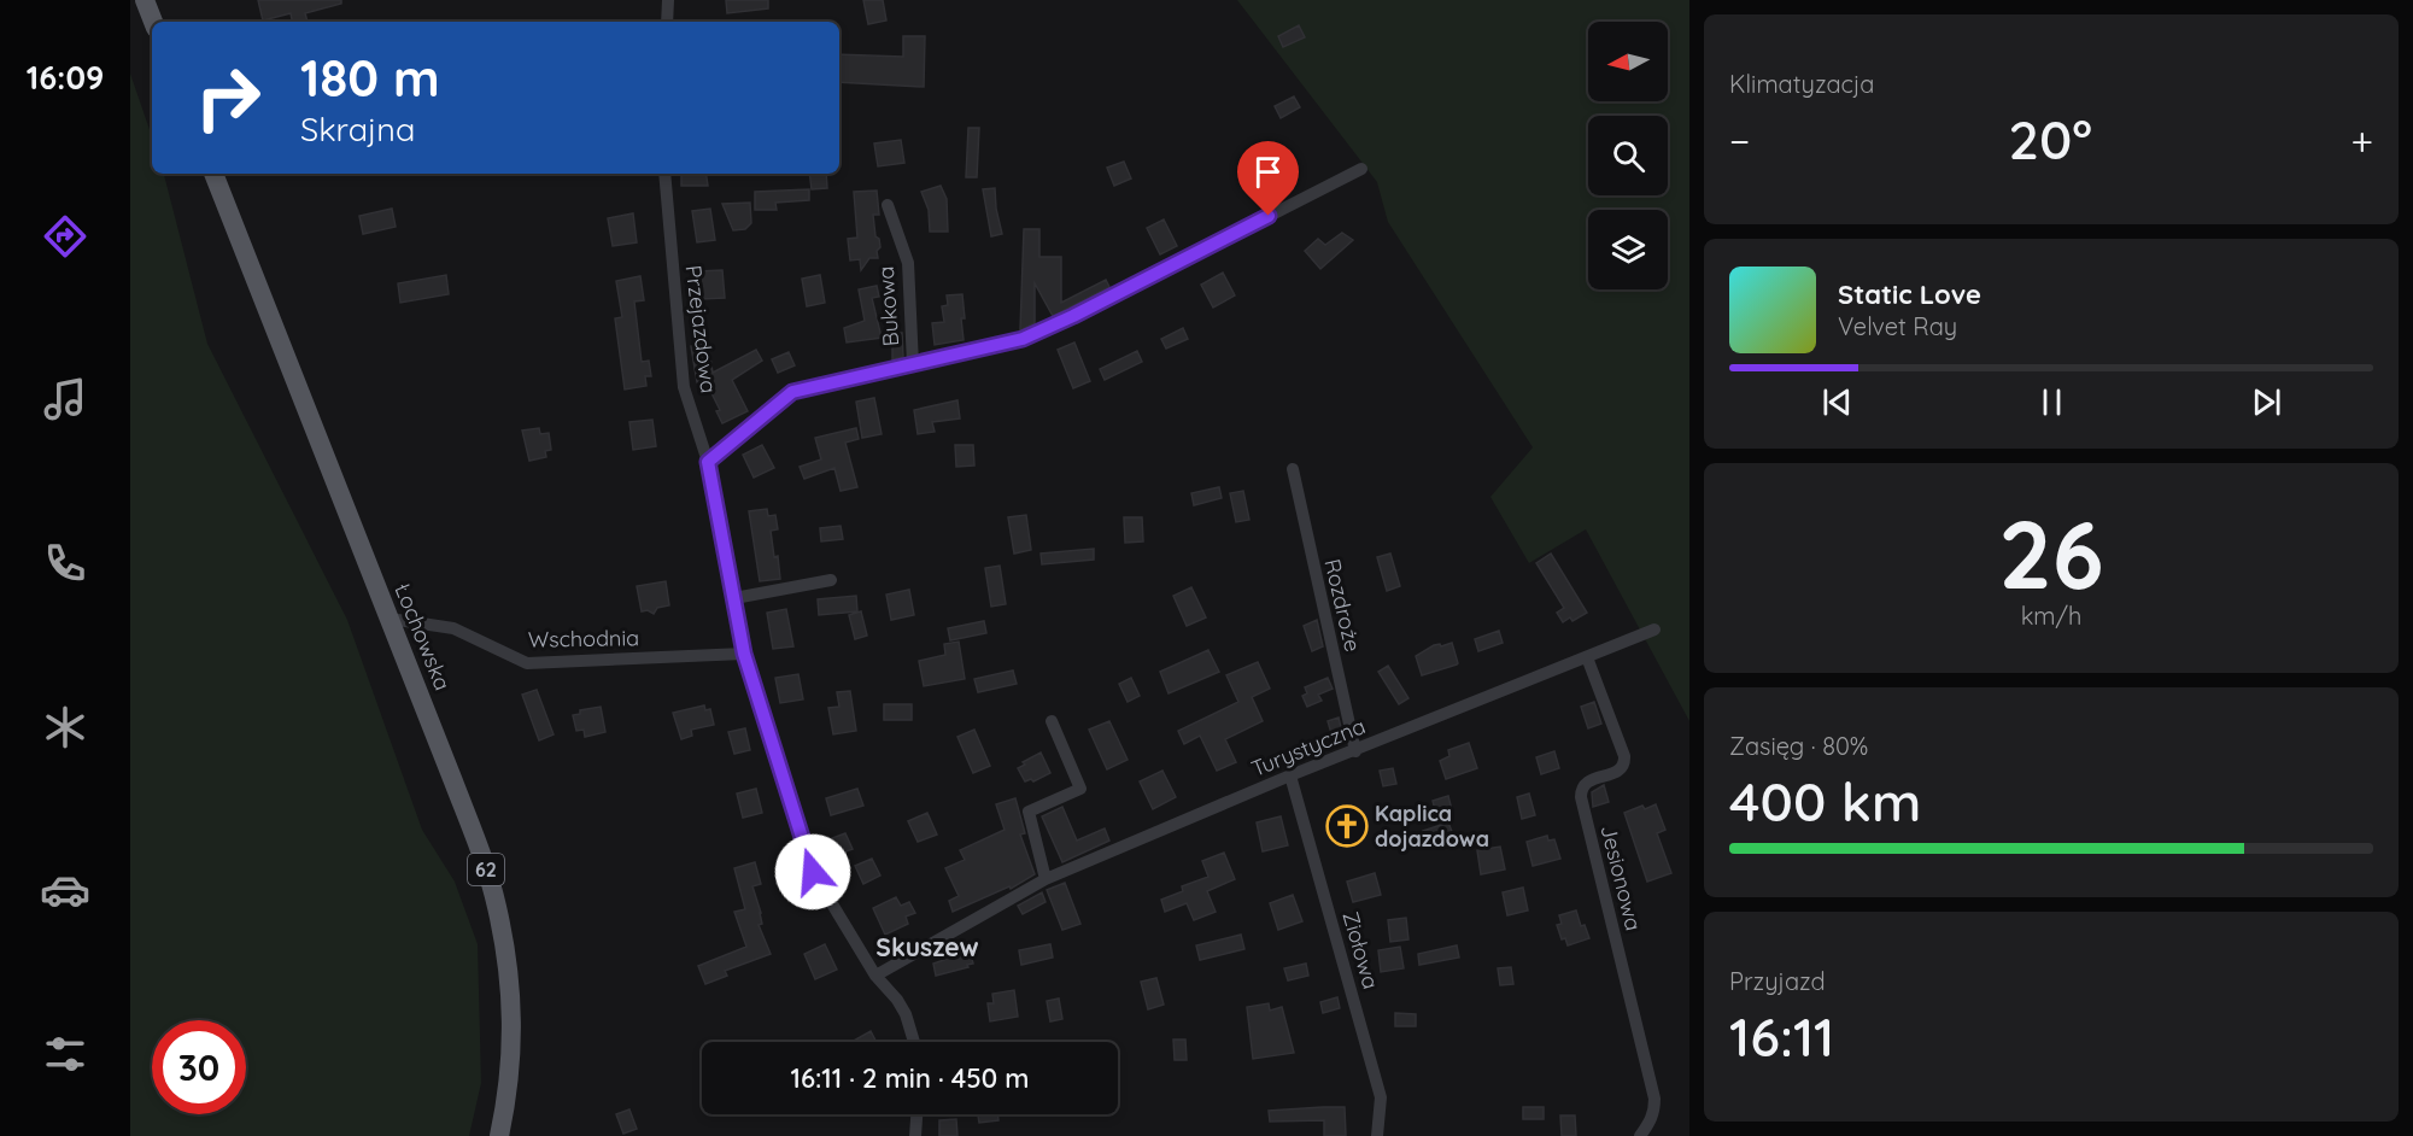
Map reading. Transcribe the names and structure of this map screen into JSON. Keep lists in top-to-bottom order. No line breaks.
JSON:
{"streets":{"main road":["Łochowska","62"],"street":["Bukowa","Przejazdowa","Rozdroże","Wschodnia","Turystyczna","Jesionowa","Ziołowa"]},"crossings":[["Przejazdowa","Wschodnia"],["Przejazdowa","Turystyczna"],["Rozdroże","Turystyczna"],["Łochowska","Wschodnia"],["Turystyczna","Jesionowa"],["Turystyczna","Ziołowa"]],"districts":["Skuszew"],"places":{"church":["Kaplica dojazdowa"]},"north":"left","page":{"tabs":"16:09","tile":["Klimatyzacja",["26","km/h"],["Zasięg · 80%","400 km"],["Przyjazd","16:11"]],"turn":["180 m","Skrajna"],"heat":["−","20°","+"],"song":["Static Love","Velvet Ray"],"limit":"30","trip":"16:11 · 2 min · 450 m"}}
